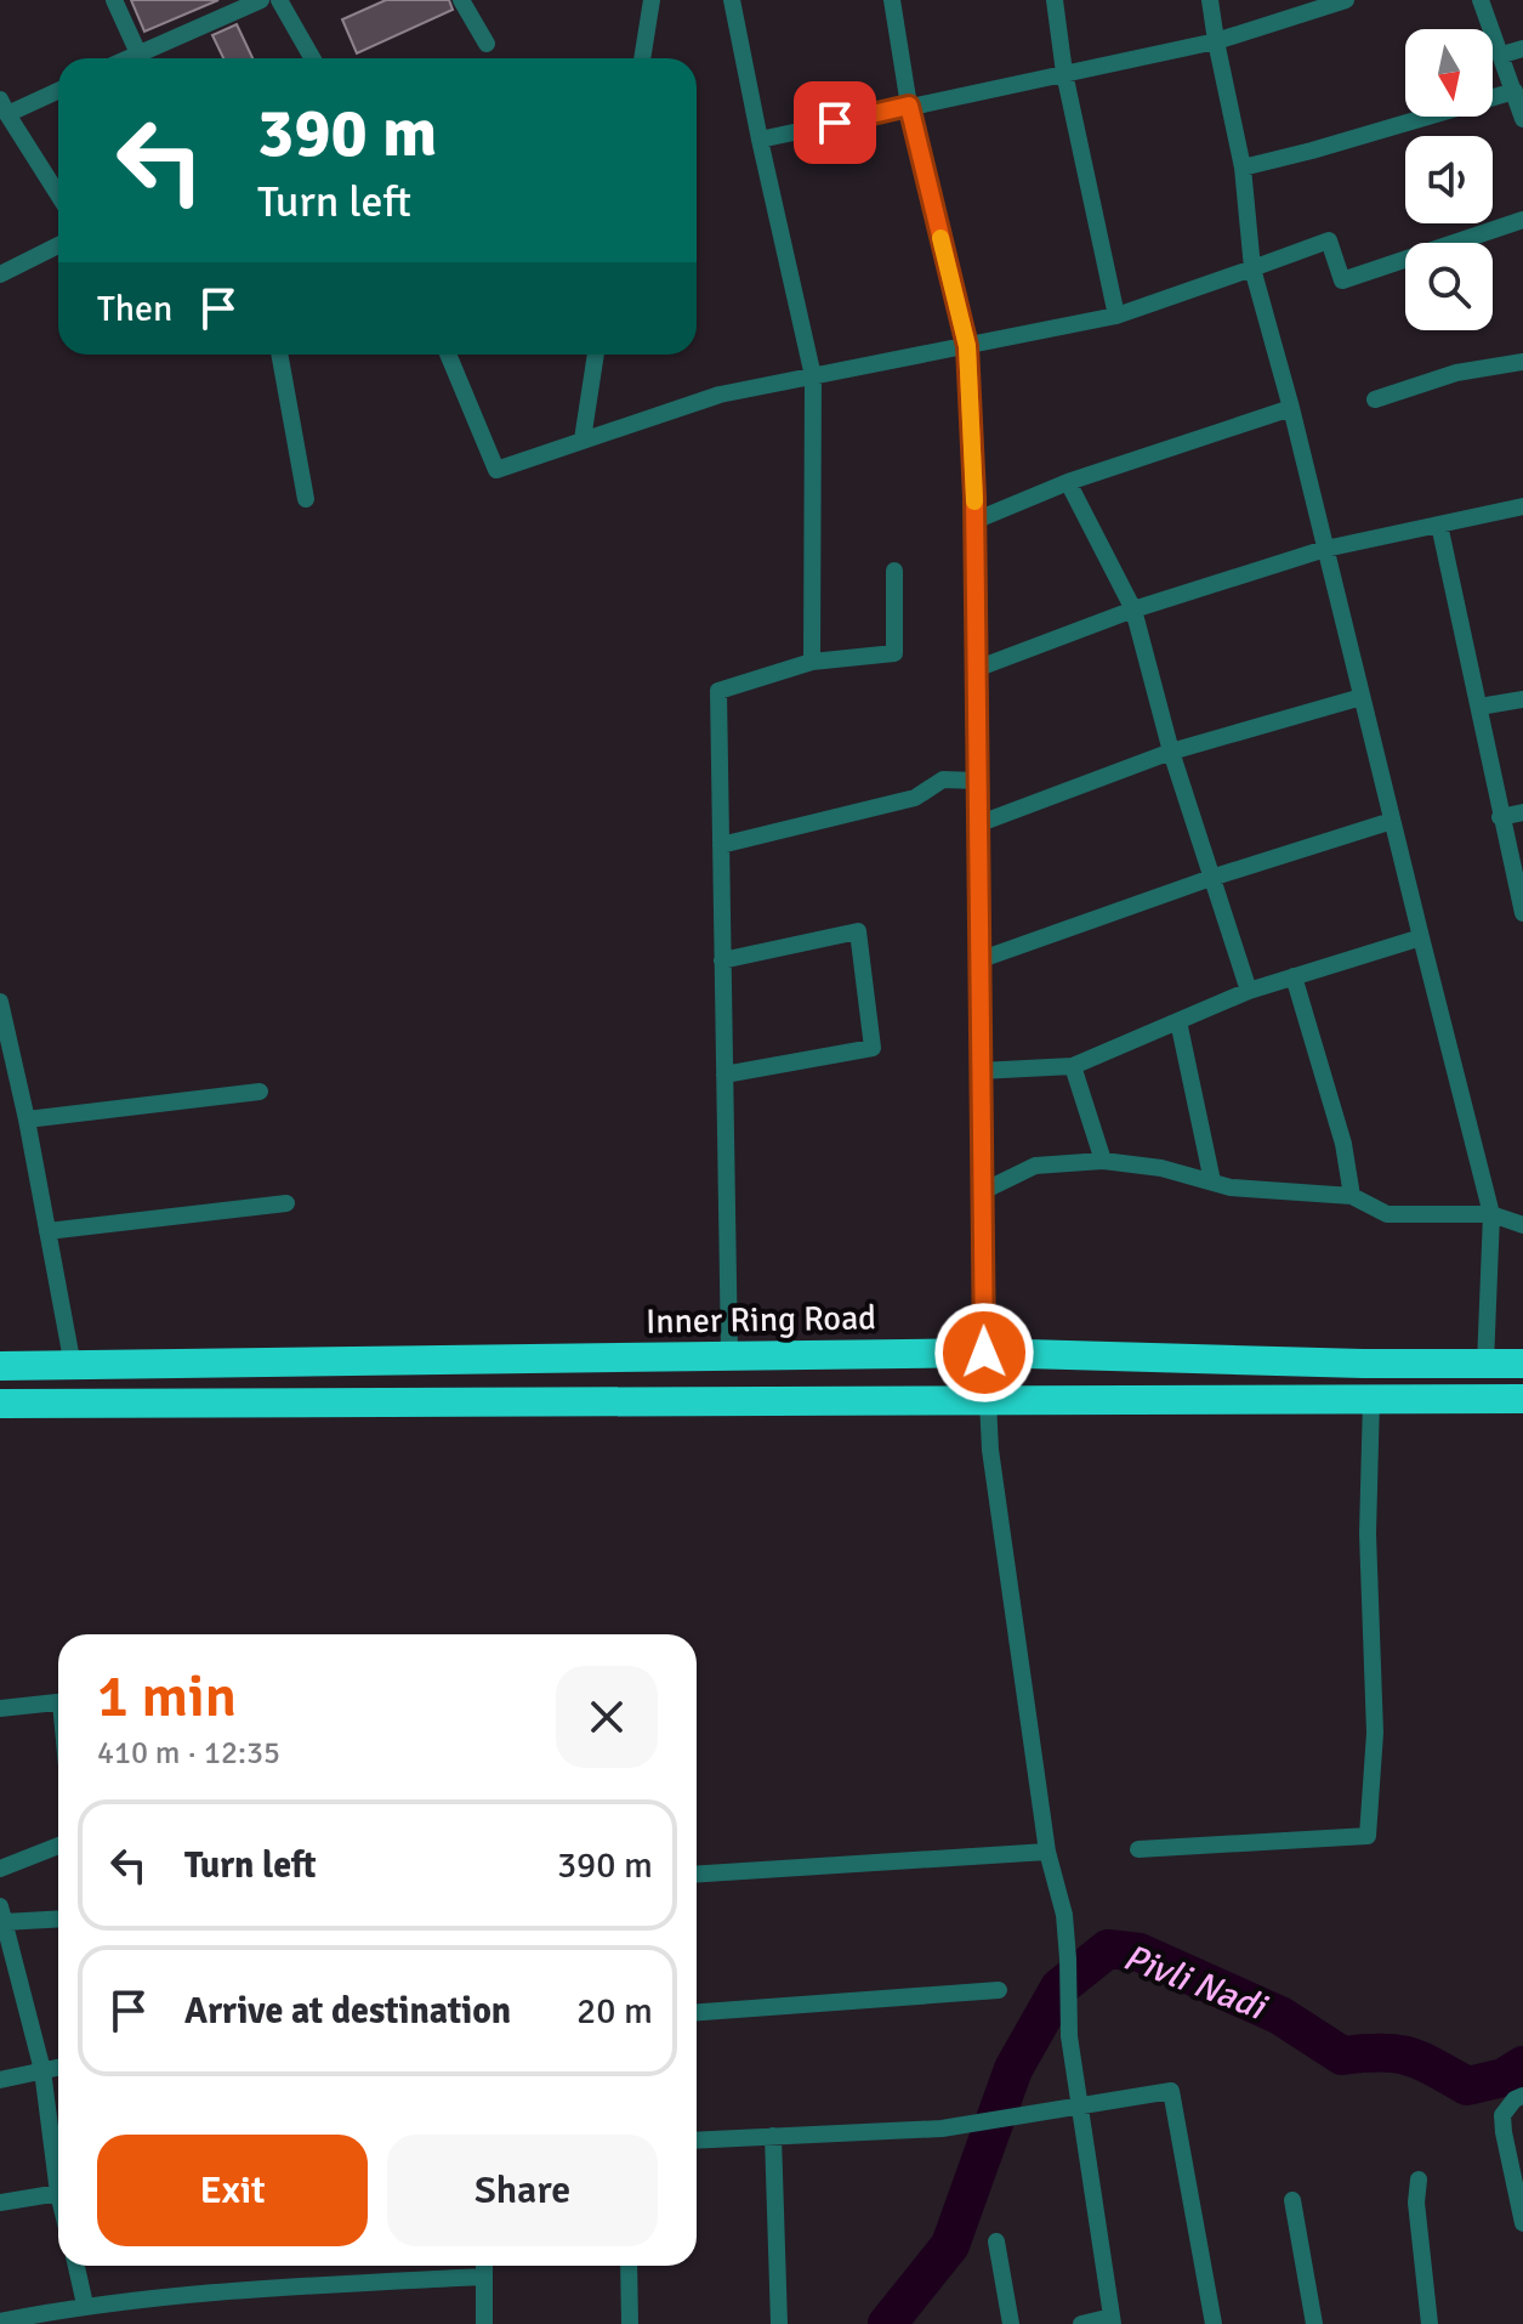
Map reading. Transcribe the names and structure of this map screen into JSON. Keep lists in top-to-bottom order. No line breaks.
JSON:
{"streets":{"highway":["Inner Ring Road"]},"water":["Pivli Nadi"],"north":"bottom","page":{"turn":["390 m","Turn left"],"then":"Then","heading":["1 min","410 m · 12:35"],"list":[{"name":"Turn left","value":"390 m"},{"name":"Arrive at destination","value":"20 m"}],"buttons":["Exit","Share"]}}
